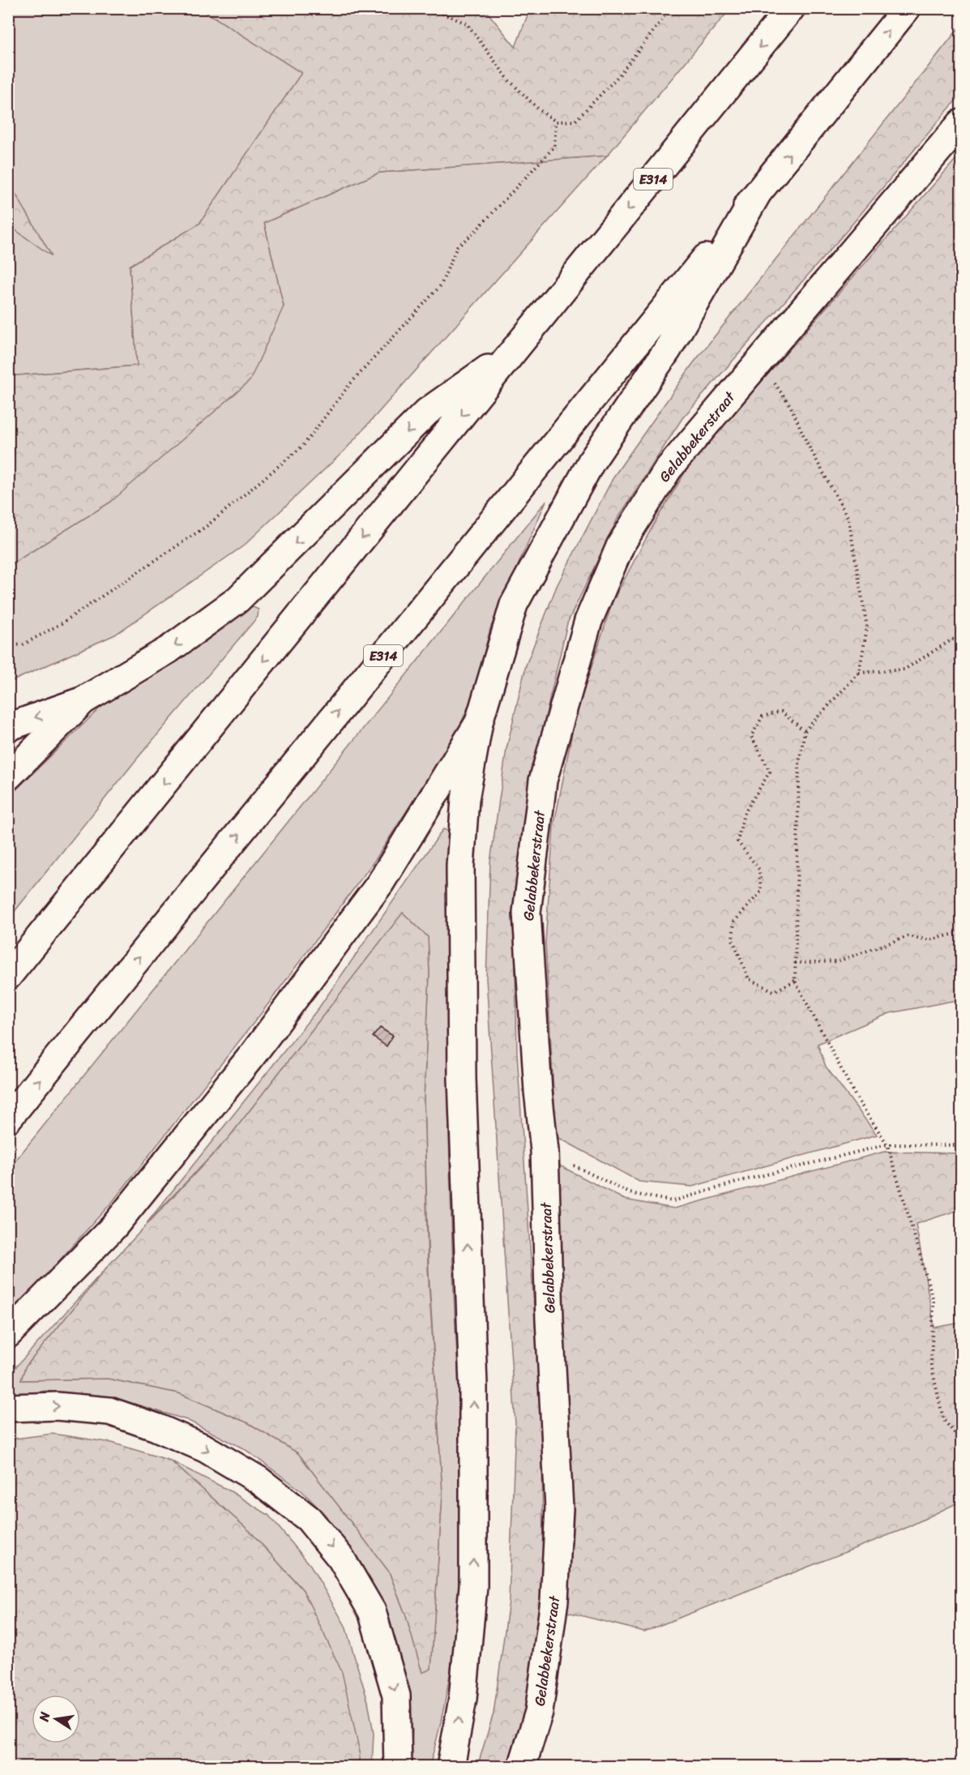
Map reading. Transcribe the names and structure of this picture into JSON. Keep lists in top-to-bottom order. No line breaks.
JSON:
{"streets":{"main road":["E314","Gelabbekerstraat"]},"north":"left"}
